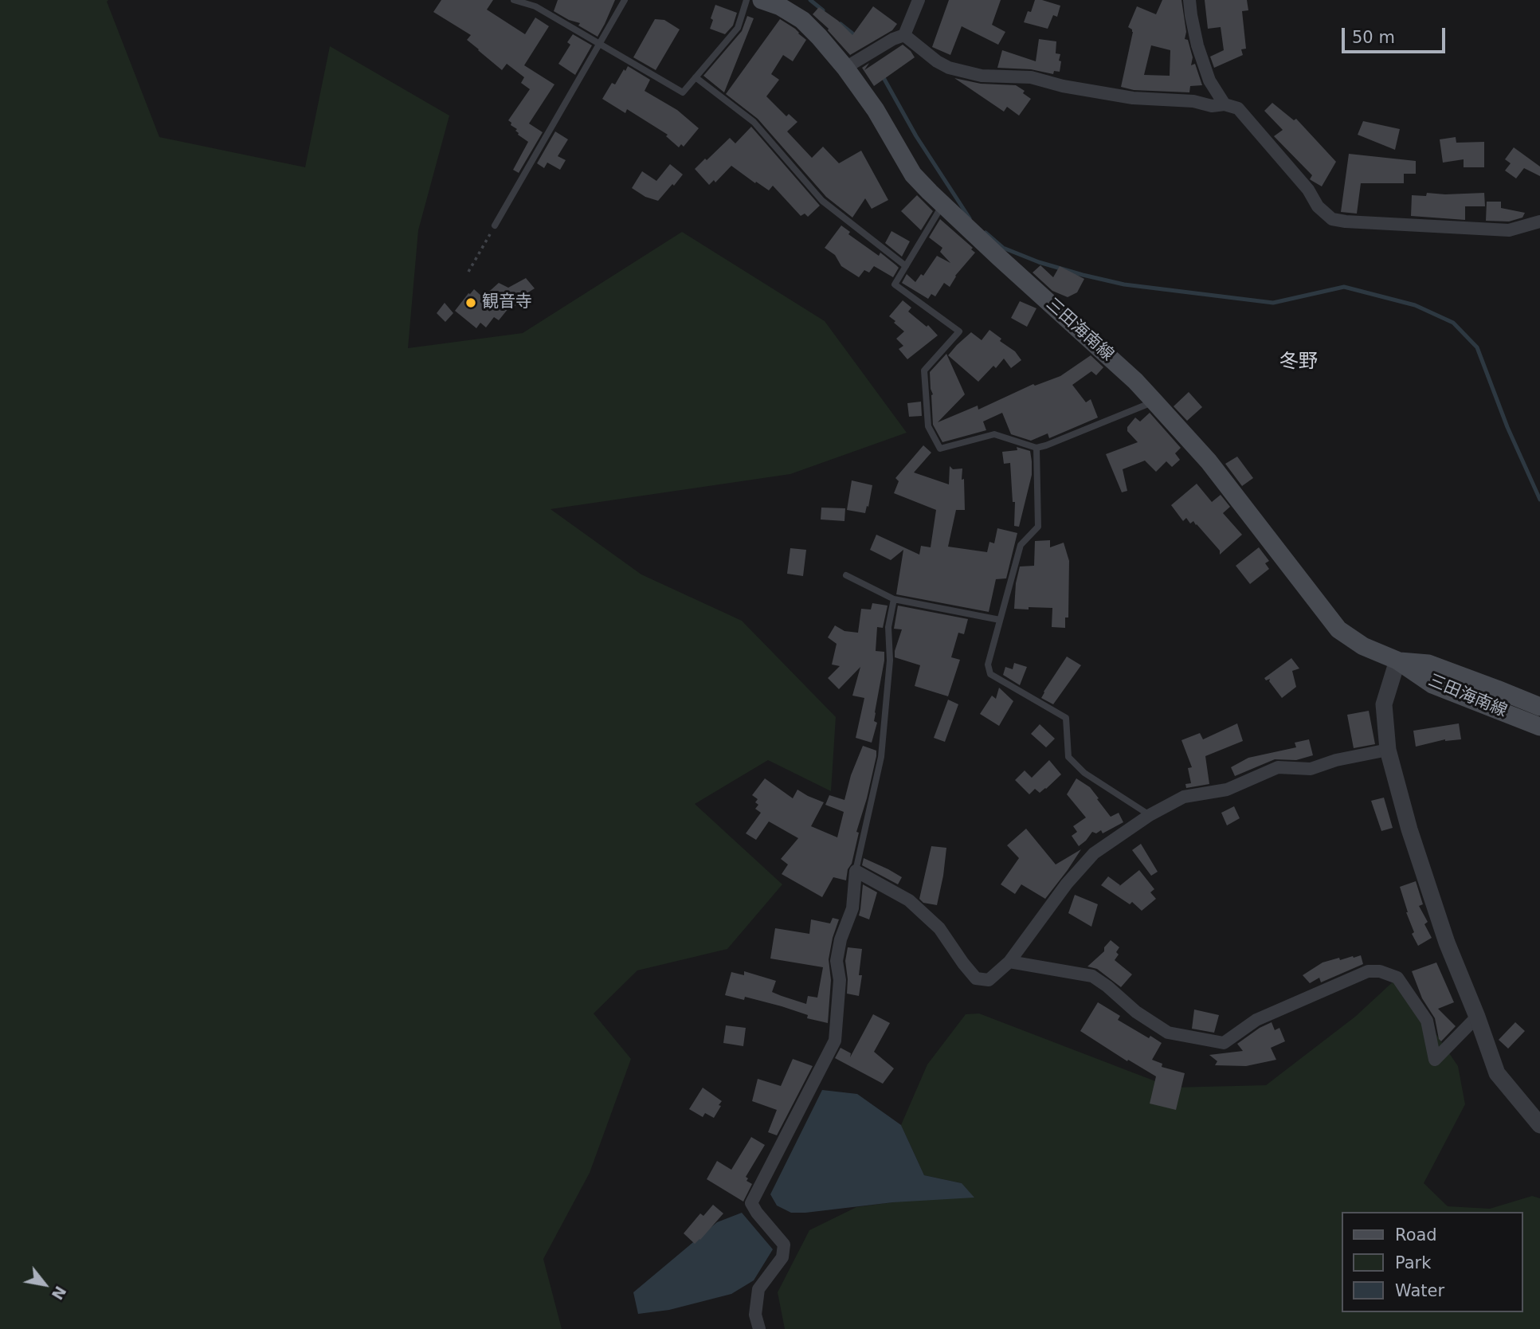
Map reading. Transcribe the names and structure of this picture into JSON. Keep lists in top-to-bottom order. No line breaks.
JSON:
{"streets":{"main road":["三田海南線"]},"districts":["冬野"],"places":["観音寺"],"legend":["Road","Park","Water"],"scale_bar":"50 m","north":"bottom right"}
